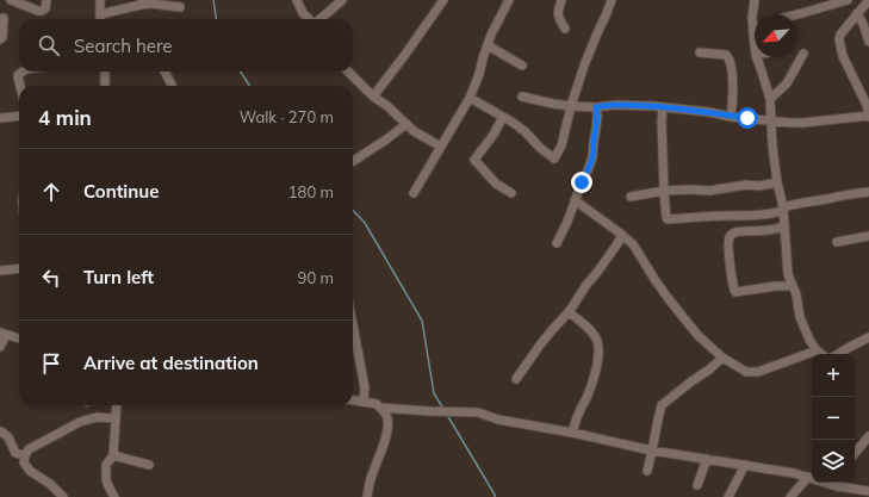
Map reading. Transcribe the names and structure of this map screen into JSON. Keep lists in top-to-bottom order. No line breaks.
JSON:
{"north":"bottom left","page":{"search":"Search here","heading":["4 min","Walk · 270 m"],"list":[["Continue","180 m"],["Turn left","90 m"],"Arrive at destination"],"map_buttons":["+","−"]}}
